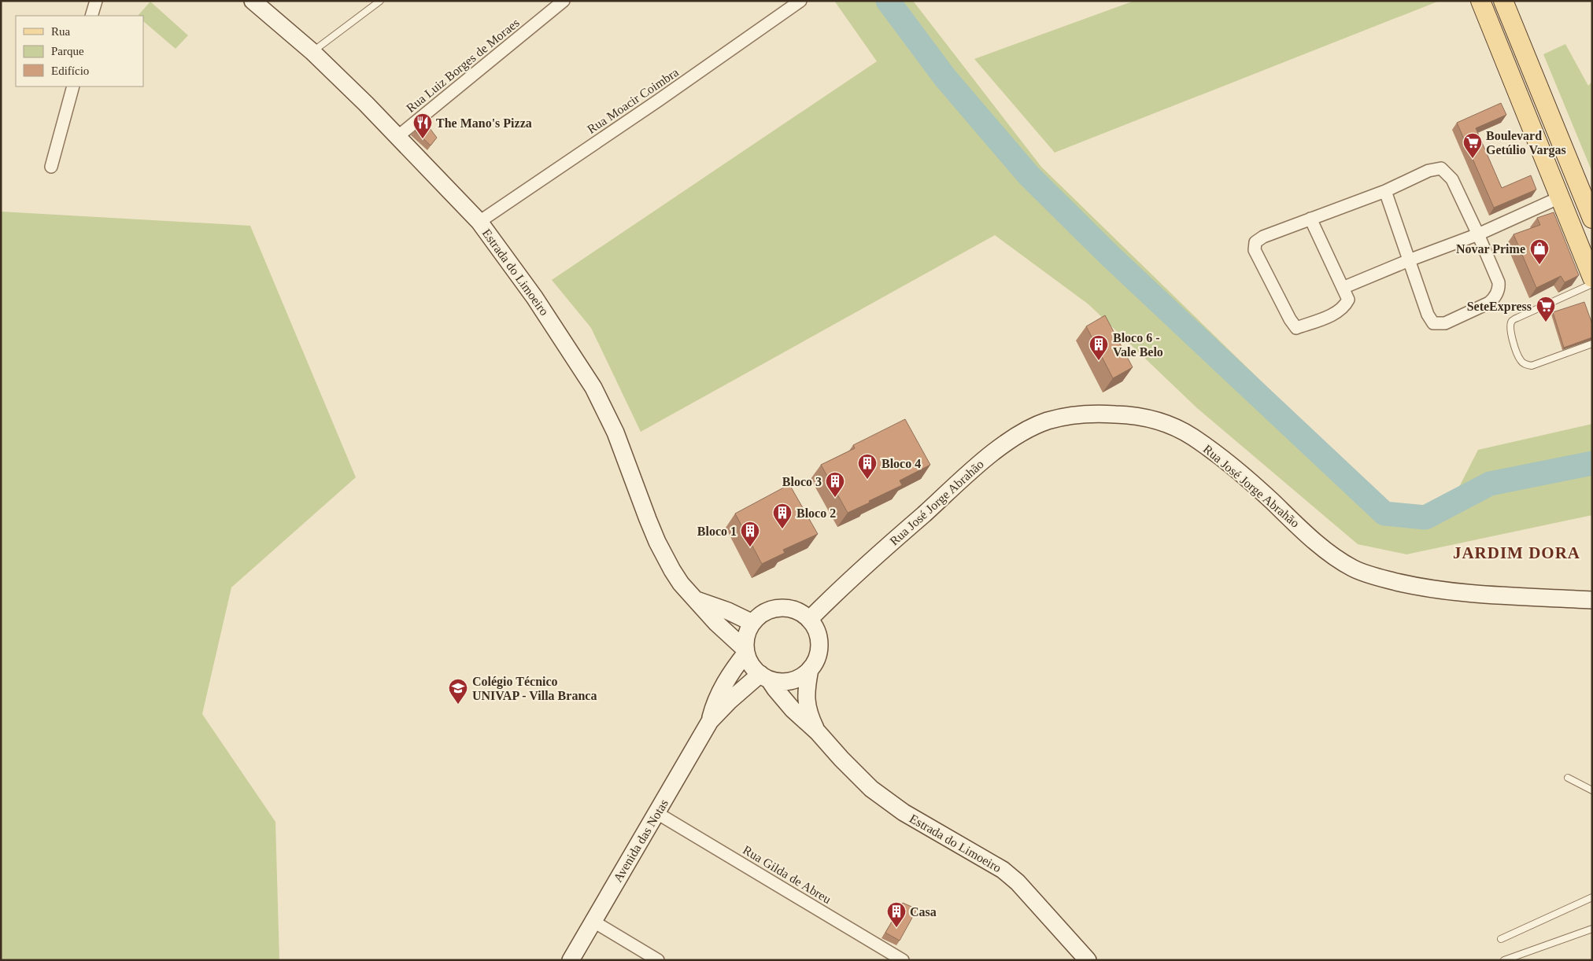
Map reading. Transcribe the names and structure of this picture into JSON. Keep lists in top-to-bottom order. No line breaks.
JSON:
{"streets":{"main road":["Estrada do Limoeiro","Rua José Jorge Abrahão","Avenida das Notas"],"street":["Rua Luiz Borges de Moraes","Rua Moacir Coimbra","Rua Gilda de Abreu"]},"crossings":[["Rua Luiz Borges de Moraes","Estrada do Limoeiro"],["Rua Moacir Coimbra","Estrada do Limoeiro"],["Estrada do Limoeiro","Rua José Jorge Abrahão"],["Estrada do Limoeiro","Avenida das Notas"],["Rua José Jorge Abrahão","Avenida das Notas"],["Avenida das Notas","Rua Gilda de Abreu"]],"districts":["JARDIM DORA"],"places":{"restaurant":["The Mano's Pizza"],"supermarket":["Boulevard Getúlio Vargas","SeteExpress"],"shop":["Novar Prime"],"building":["Bloco 6 - Vale Belo","Bloco 4","Bloco 3","Bloco 2","Bloco 1","Casa"],"school or university":["Colégio Técnico UNIVAP - Villa Branca"]},"legend":["Rua","Parque","Edifício"]}
